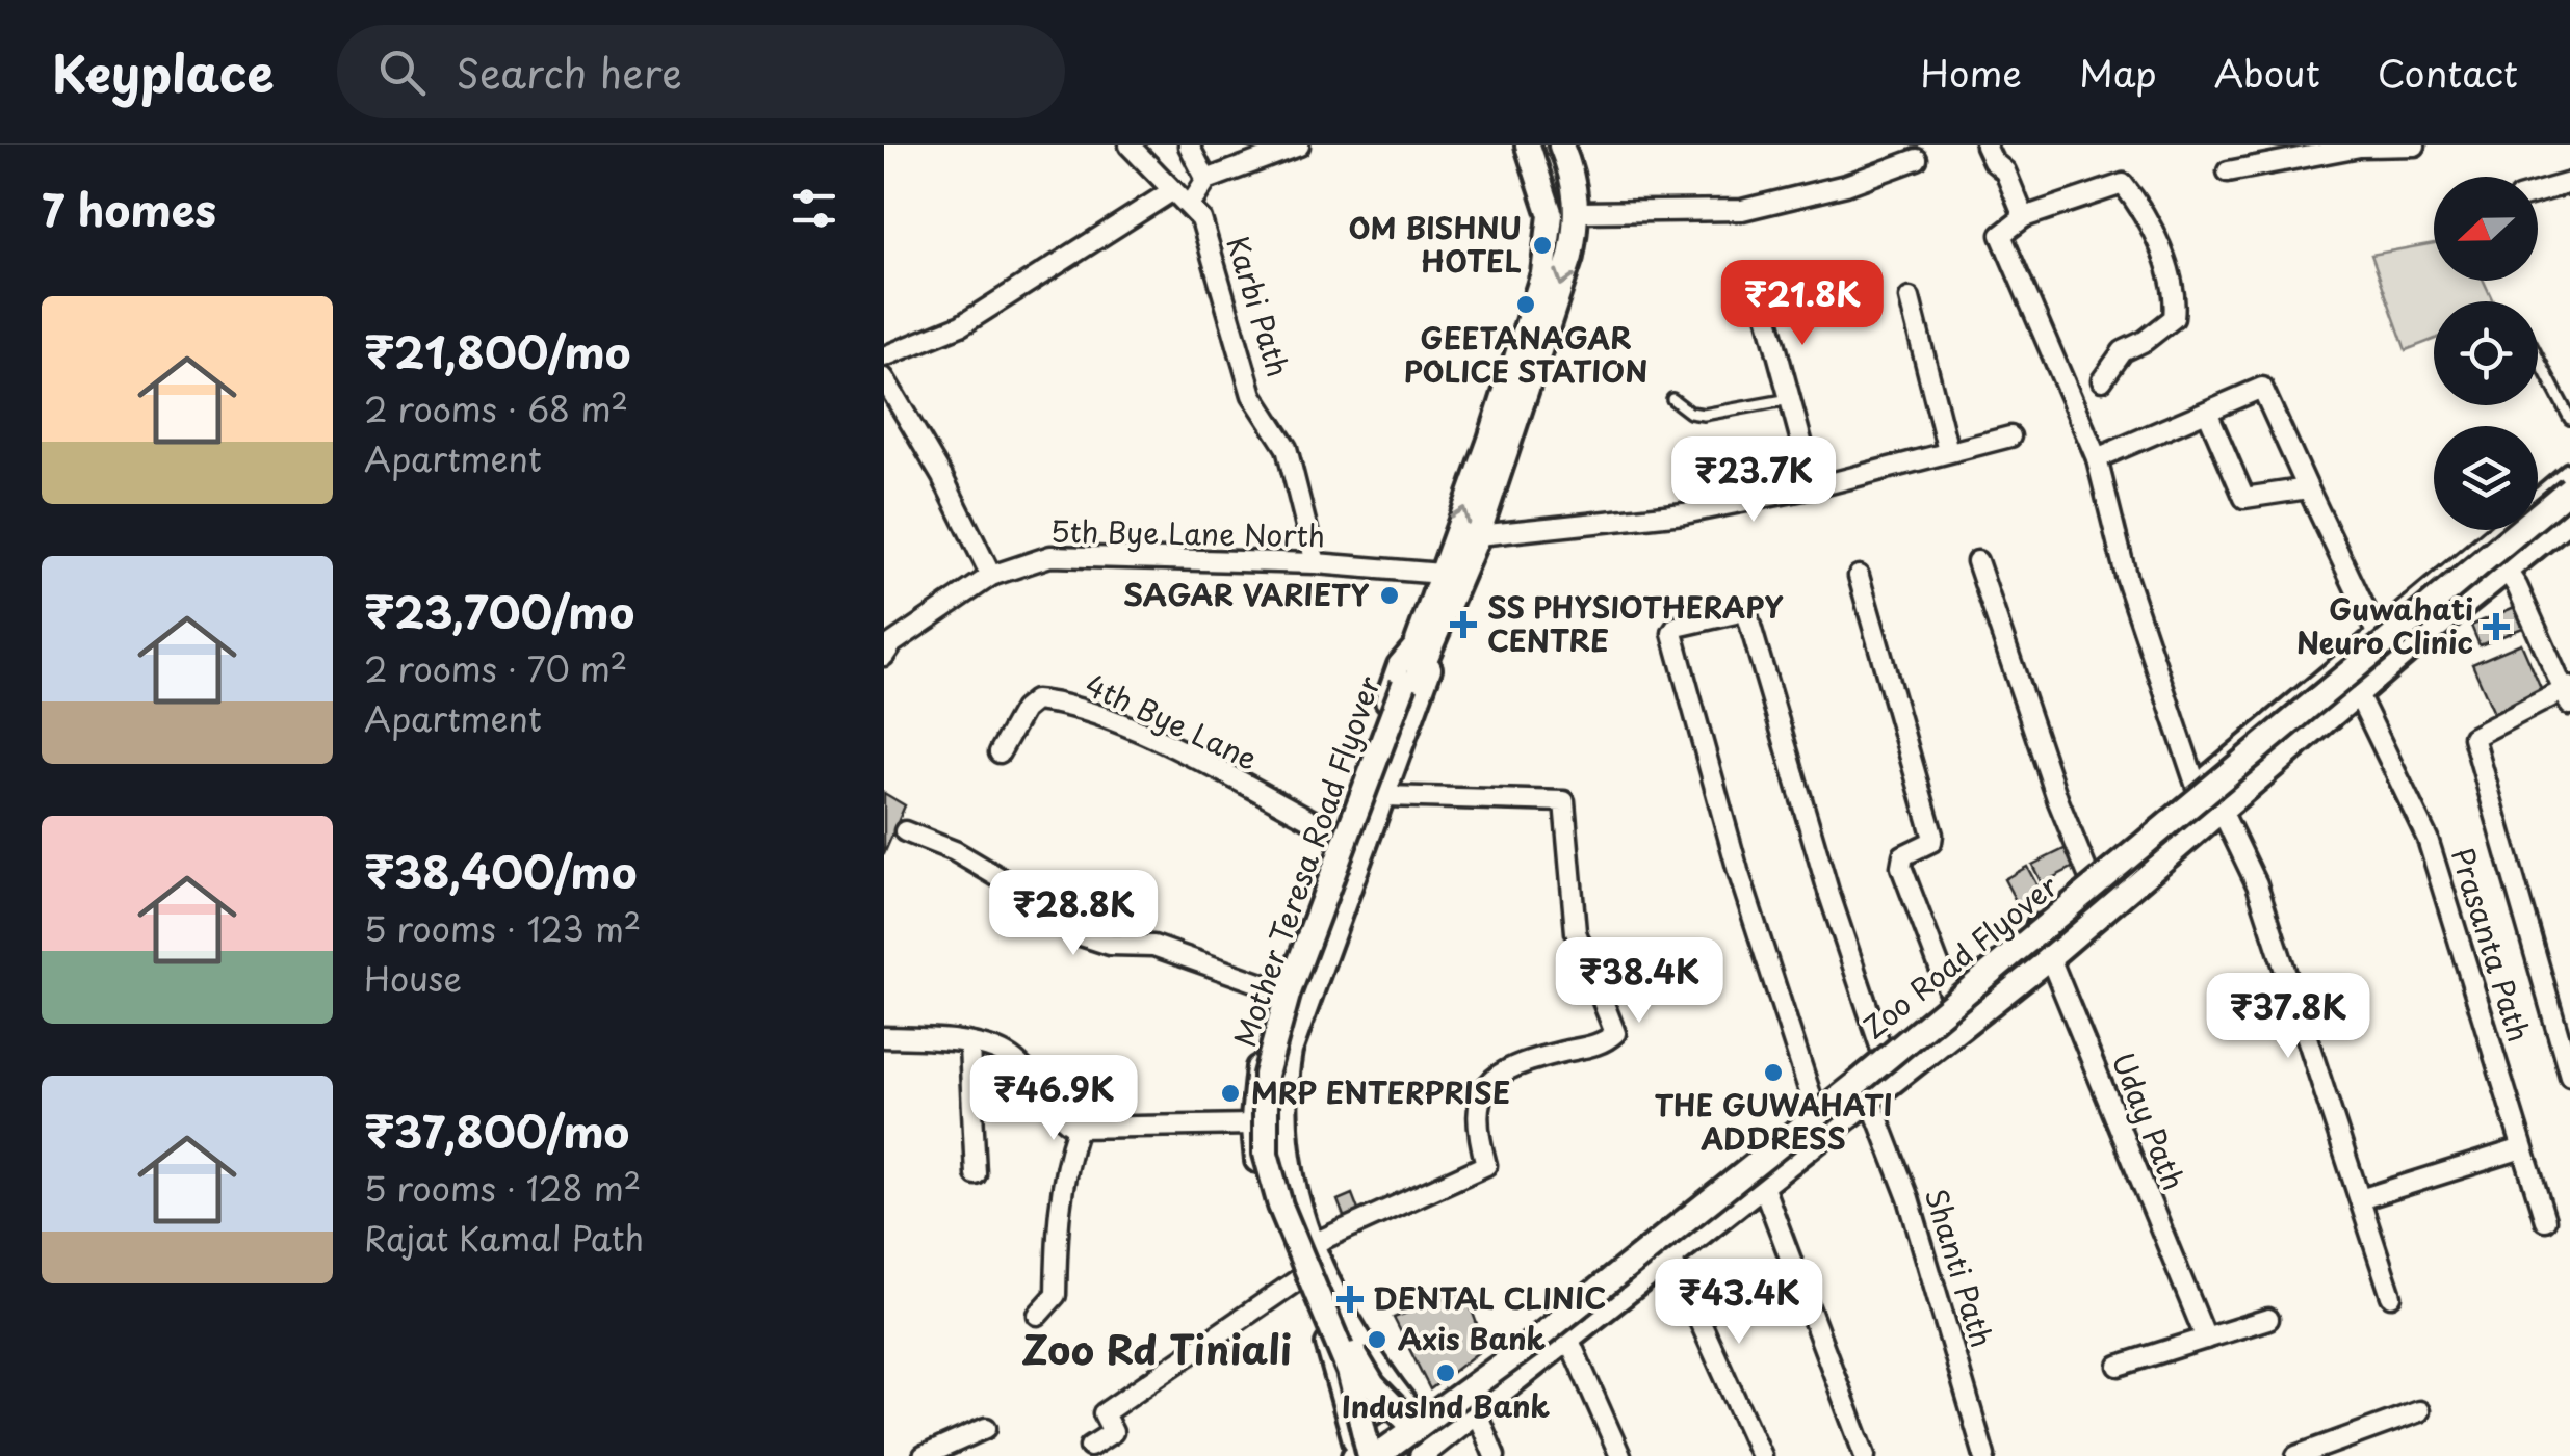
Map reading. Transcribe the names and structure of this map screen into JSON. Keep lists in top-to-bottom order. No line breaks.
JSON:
{"streets":{"main road":["Mother Teresa Road Flyover","Zoo Road Flyover"],"street":["Karbi Path","5th Bye Lane North","4th Bye Lane","Prasanta Path","Uday Path","Shanti Path"]},"crossings":[["Karbi Path","5th Bye Lane North"],["5th Bye Lane North","Mother Teresa Road Flyover"],["Mother Teresa Road Flyover","Zoo Road Flyover"]],"districts":["Zoo Rd Tiniali"],"places":{"other":["OM BISHNU HOTEL","GEETANAGAR POLICE STATION","SAGAR VARIETY","THE GUWAHATI ADDRESS","MRP ENTERPRISE","Axis Bank","IndusInd Bank"],"health":["SS PHYSIOTHERAPY CENTRE","Guwahati Neuro Clinic","DENTAL CLINIC"]},"north":"left","page":{"header":"Keyplace","search":"Search here","nav":["Home","Map","About","Contact"],"heading":"7 homes","price":["₹21.8K","₹23.7K","₹28.8K","₹38.4K","₹37.8K","₹46.9K","₹43.4K"],"list":[{"name":"₹21,800/mo","note":"2 rooms · 68 m² · Apartment"},{"name":"₹23,700/mo","note":"2 rooms · 70 m² · Apartment"},{"name":"₹38,400/mo","note":"5 rooms · 123 m² · House"},{"name":"₹37,800/mo","note":"5 rooms · 128 m² · Rajat Kamal Path"}]}}
